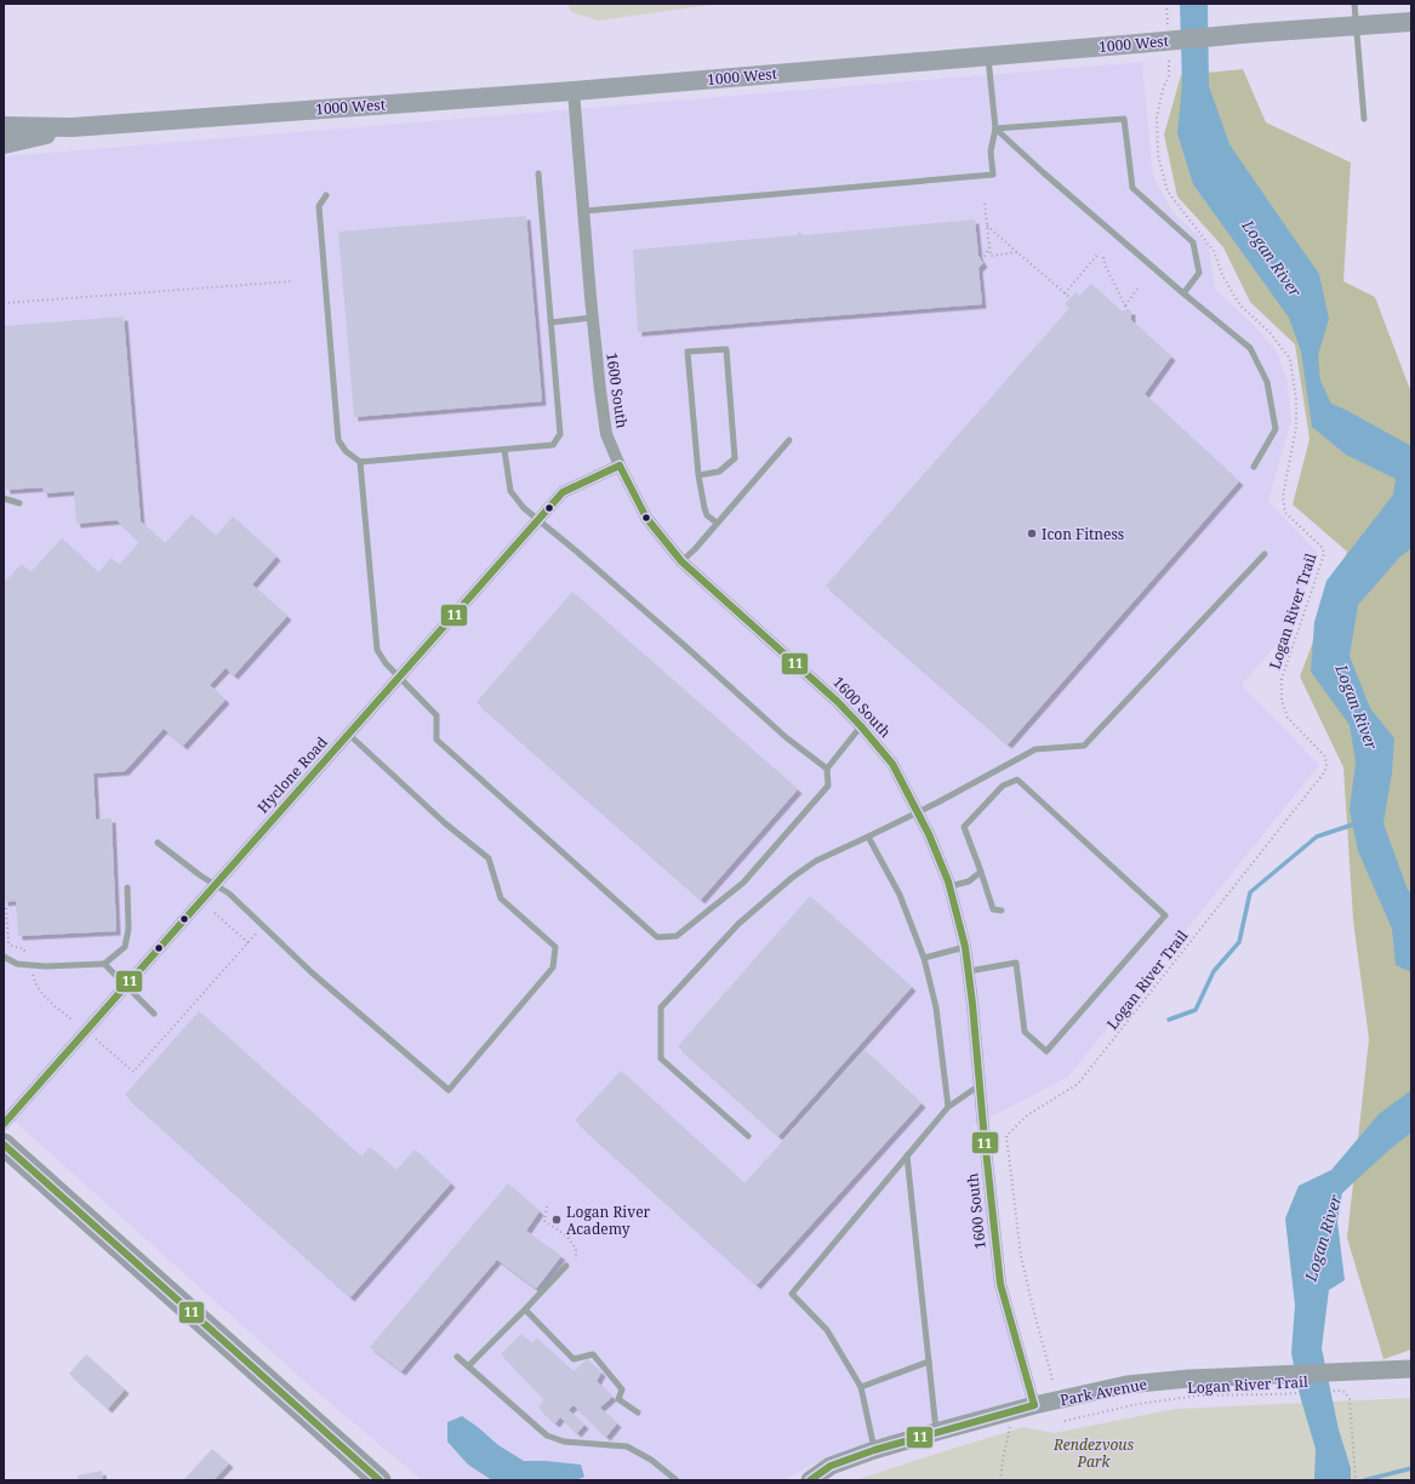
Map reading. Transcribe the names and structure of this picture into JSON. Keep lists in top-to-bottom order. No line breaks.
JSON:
{"streets":{"main road":["1000 West"],"street":["1600 South","Hyclone Road","Park Avenue"],"path":["Logan River Trail"]},"crossings":[["1000 West","1600 South"],["1600 South","Hyclone Road"],["1600 South","Park Avenue"]],"water":["Logan River"],"parks":["Rendezvous Park"],"places":["Icon Fitness","Logan River Academy"],"lines":["transit line 11"]}
